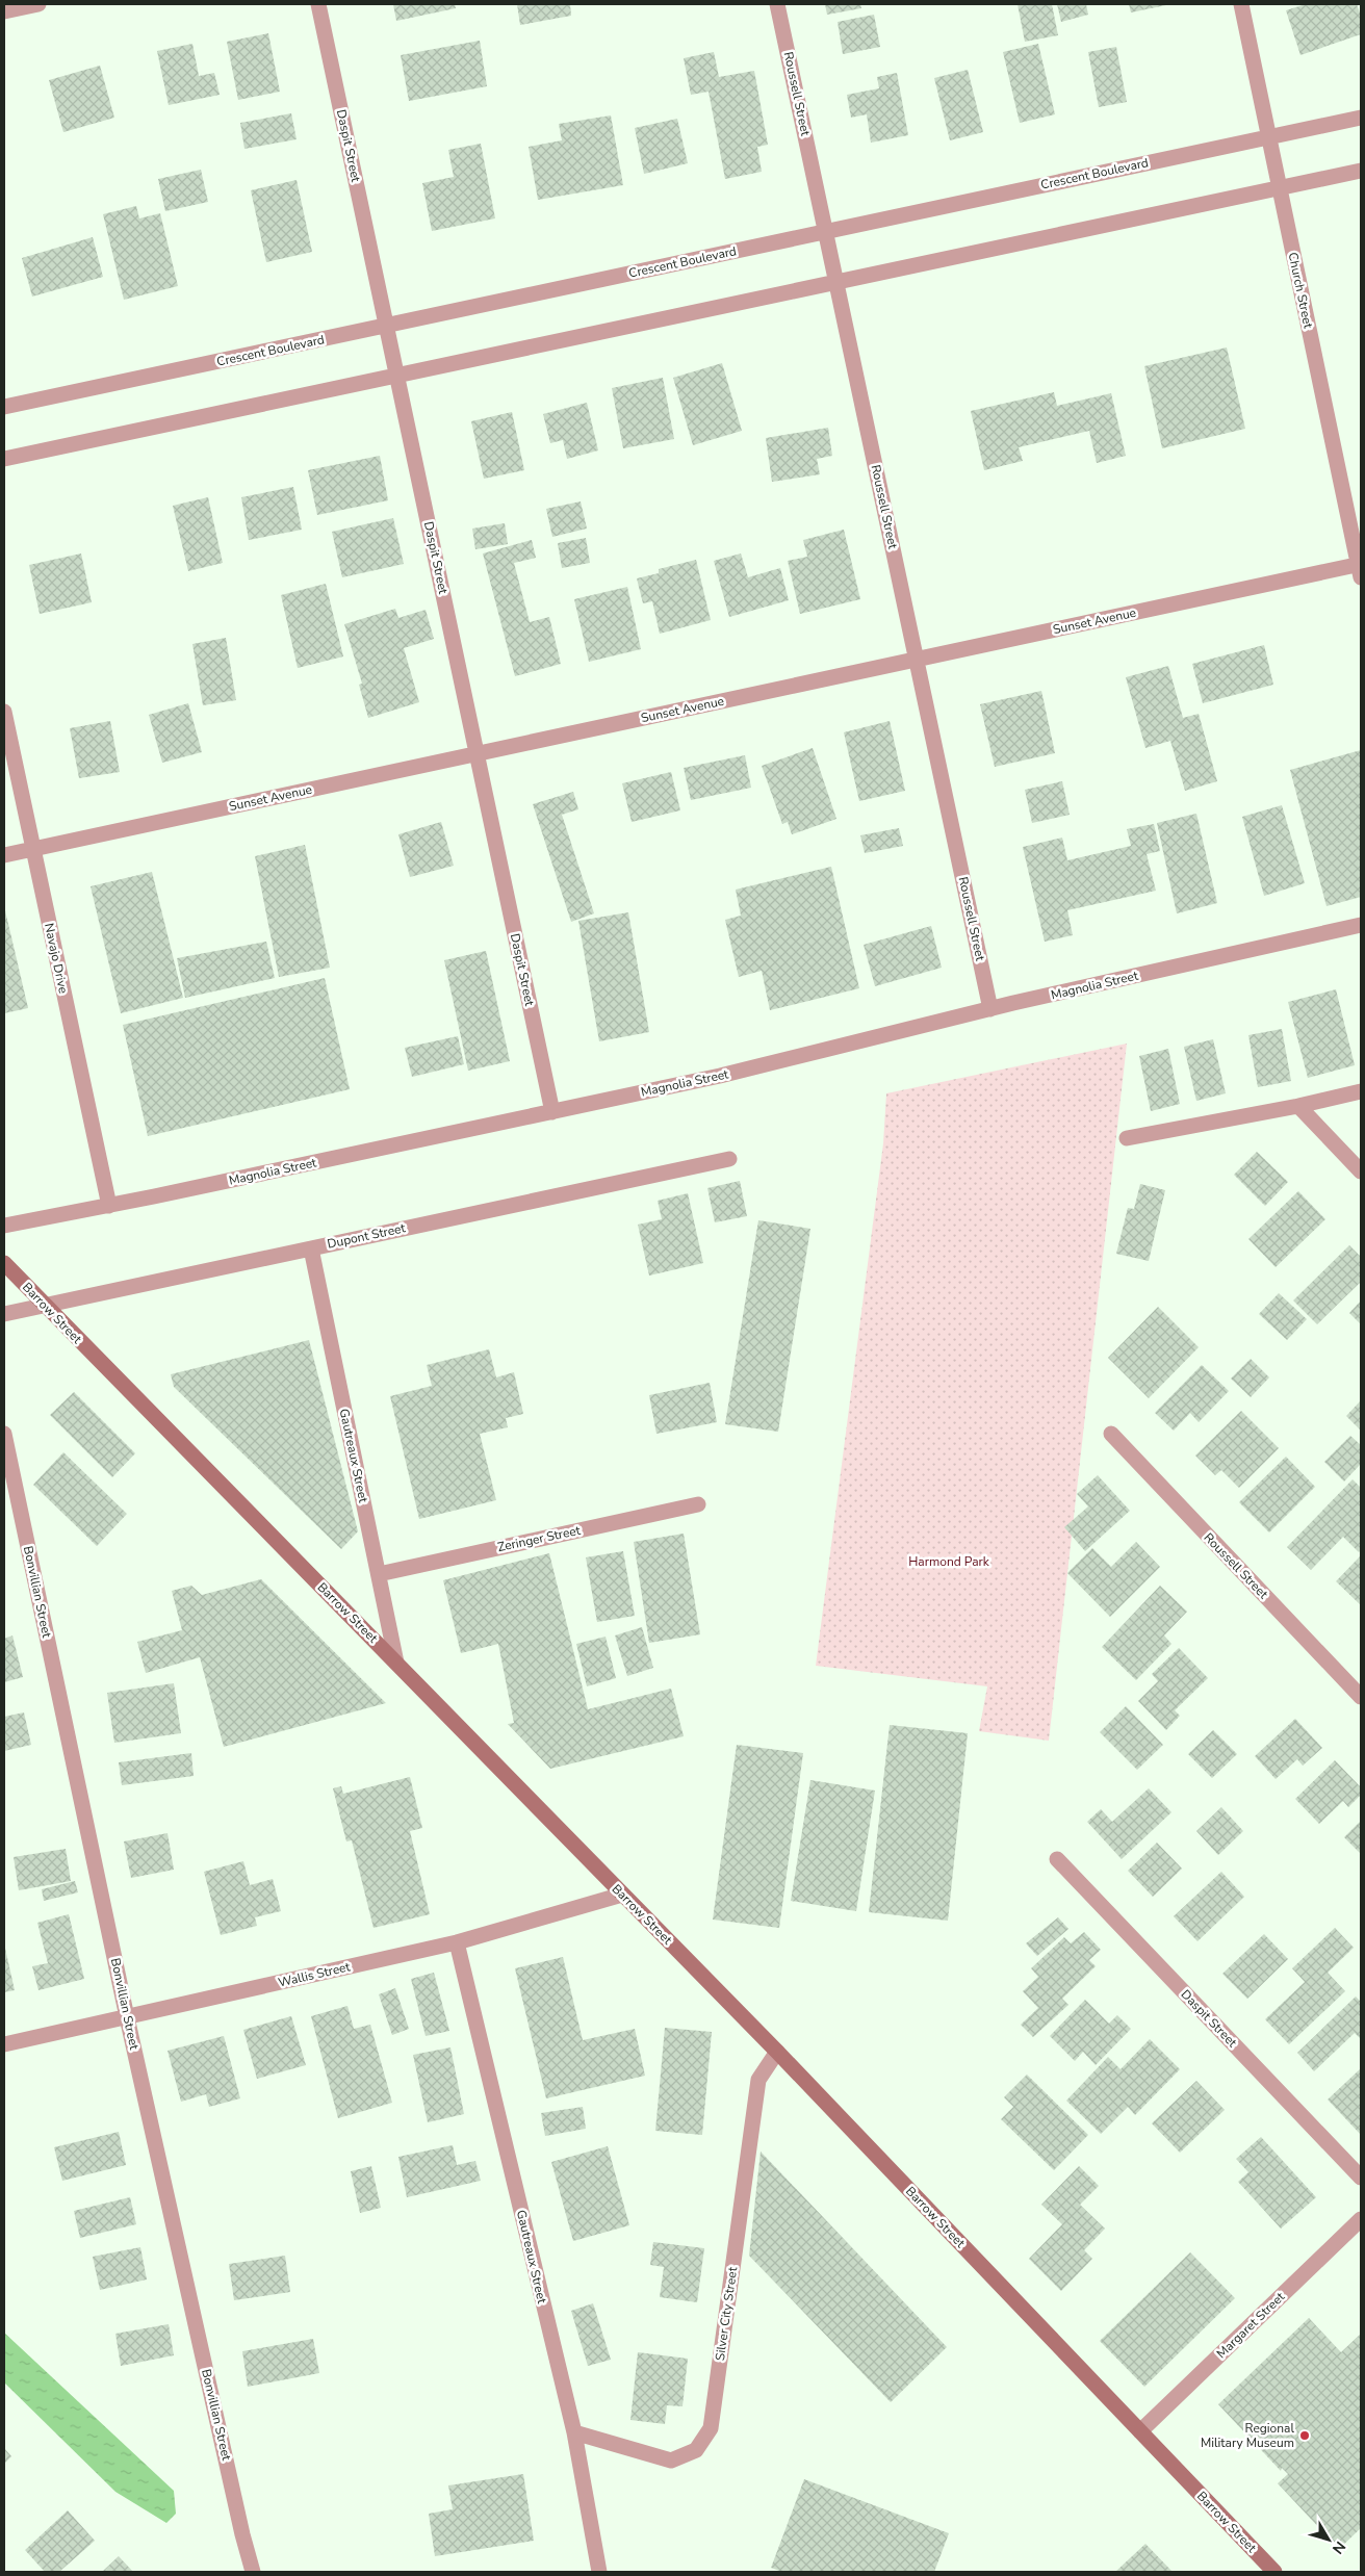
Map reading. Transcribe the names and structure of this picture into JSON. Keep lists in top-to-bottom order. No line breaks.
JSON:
{"streets":{"main road":["Barrow Street"],"street":["Roussell Street","Daspit Street","Crescent Boulevard","Church Street","Sunset Avenue","Navajo Drive","Magnolia Street","Dupont Street","Gautreaux Street","Zeringer Street","Bonvillian Street","Wallis Street","Silver City Street","Margaret Street"]},"crossings":[["Roussell Street","Crescent Boulevard"],["Roussell Street","Sunset Avenue"],["Roussell Street","Magnolia Street"],["Daspit Street","Crescent Boulevard"],["Daspit Street","Sunset Avenue"],["Daspit Street","Magnolia Street"],["Crescent Boulevard","Church Street"],["Church Street","Sunset Avenue"],["Sunset Avenue","Navajo Drive"],["Navajo Drive","Magnolia Street"],["Dupont Street","Barrow Street"],["Dupont Street","Gautreaux Street"],["Barrow Street","Gautreaux Street"],["Barrow Street","Wallis Street"],["Barrow Street","Silver City Street"],["Barrow Street","Margaret Street"],["Gautreaux Street","Zeringer Street"],["Gautreaux Street","Wallis Street"],["Gautreaux Street","Silver City Street"],["Bonvillian Street","Wallis Street"]],"parks":["Harmond Park"],"places":["Regional Military Museum"],"north":"bottom right"}
